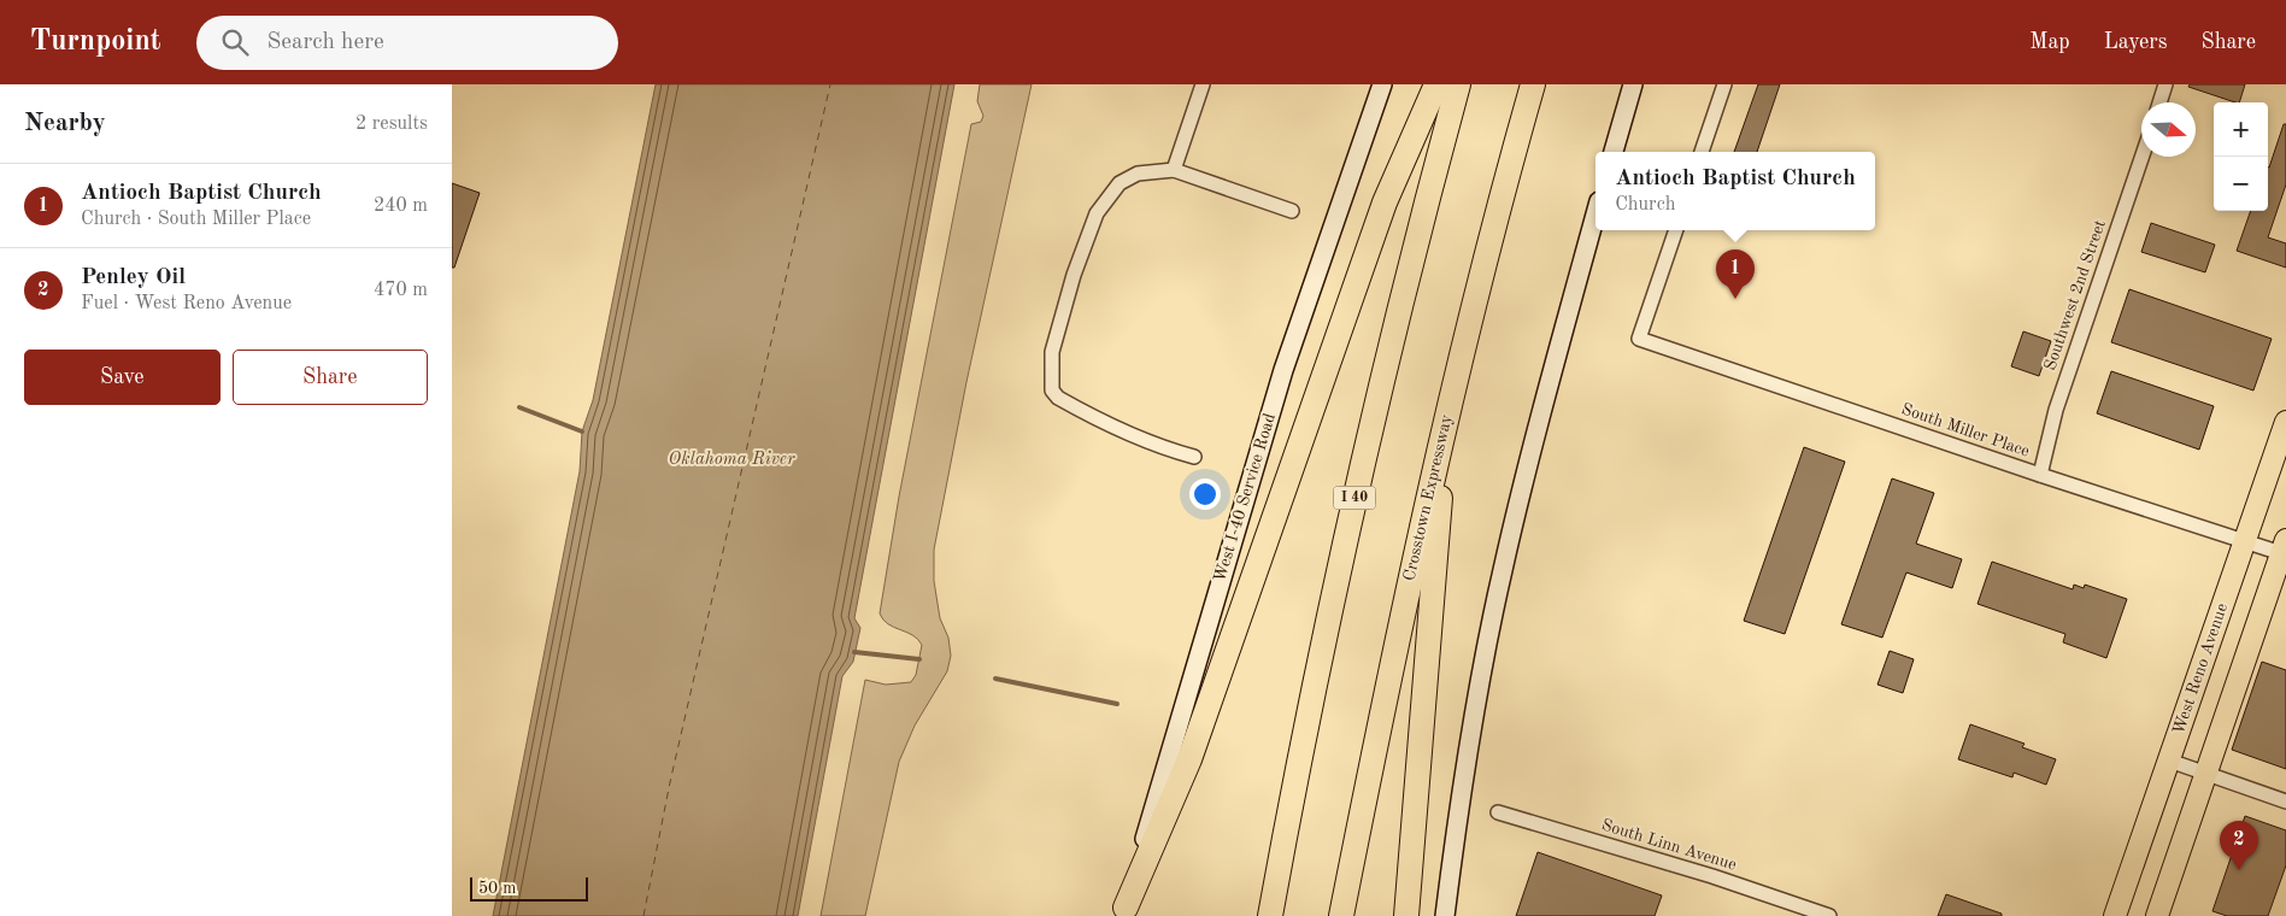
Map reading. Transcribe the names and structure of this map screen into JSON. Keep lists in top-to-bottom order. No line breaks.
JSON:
{"streets":{"highway":["I 40","Crosstown Expressway"],"main road":["West I-40 Service Road","West Reno Avenue"],"street":["Southwest 2nd Street","South Miller Place","South Linn Avenue"]},"crossings":[["Southwest 2nd Street","South Miller Place"],["South Miller Place","West Reno Avenue"]],"water":["Oklahoma River"],"scale_bar":"50 m","north":"right","page":{"header":"Turnpoint","search":"Search here","nav":["Map","Layers","Share"],"heading":["Nearby","2 results"],"map_buttons":["+","−"],"popup":["Antioch Baptist Church","Church"],"list":[{"mark":"1","name":"Antioch Baptist Church","note":"Church · South Miller Place","value":"240 m"},{"mark":"2","name":"Penley Oil","note":"Fuel · West Reno Avenue","value":"470 m"}],"pins":["1","2"],"buttons":["Save","Share"],"scale":"50 m"}}
